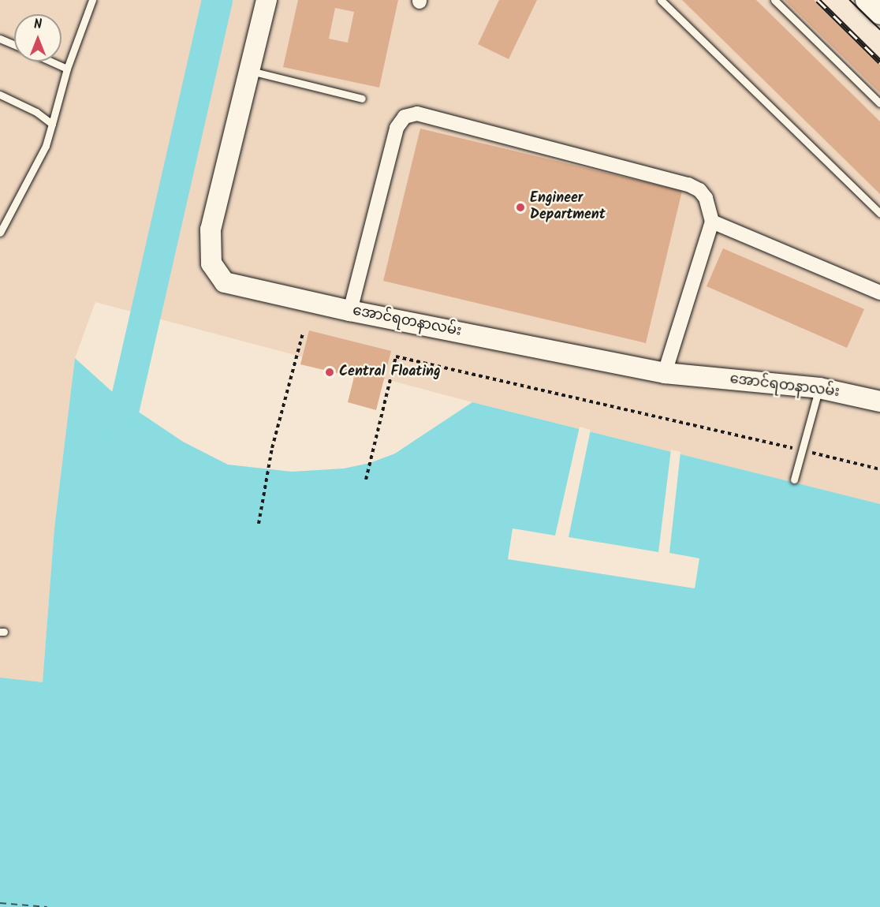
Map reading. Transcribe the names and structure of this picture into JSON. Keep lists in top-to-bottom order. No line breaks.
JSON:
{"streets":{"street":["အောင်ရတနာလမ်း"]},"places":["Engineer Department","Central Floating"],"north":"top"}
